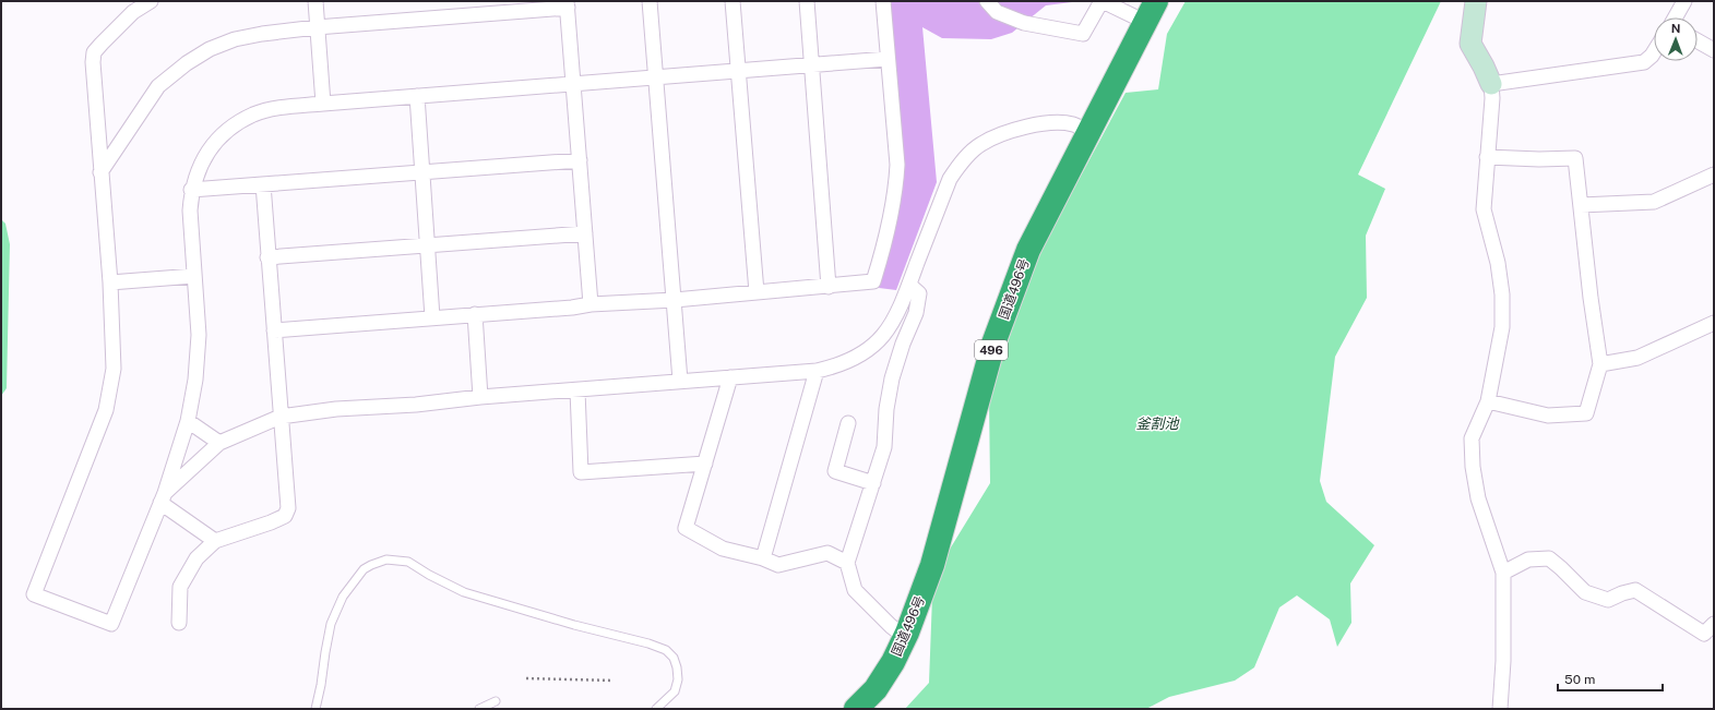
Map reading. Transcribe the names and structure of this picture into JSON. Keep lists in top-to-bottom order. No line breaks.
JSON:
{"streets":{"highway":["国道496号","496"]},"water":["釜割池"],"scale_bar":"50 m","north":"top"}
